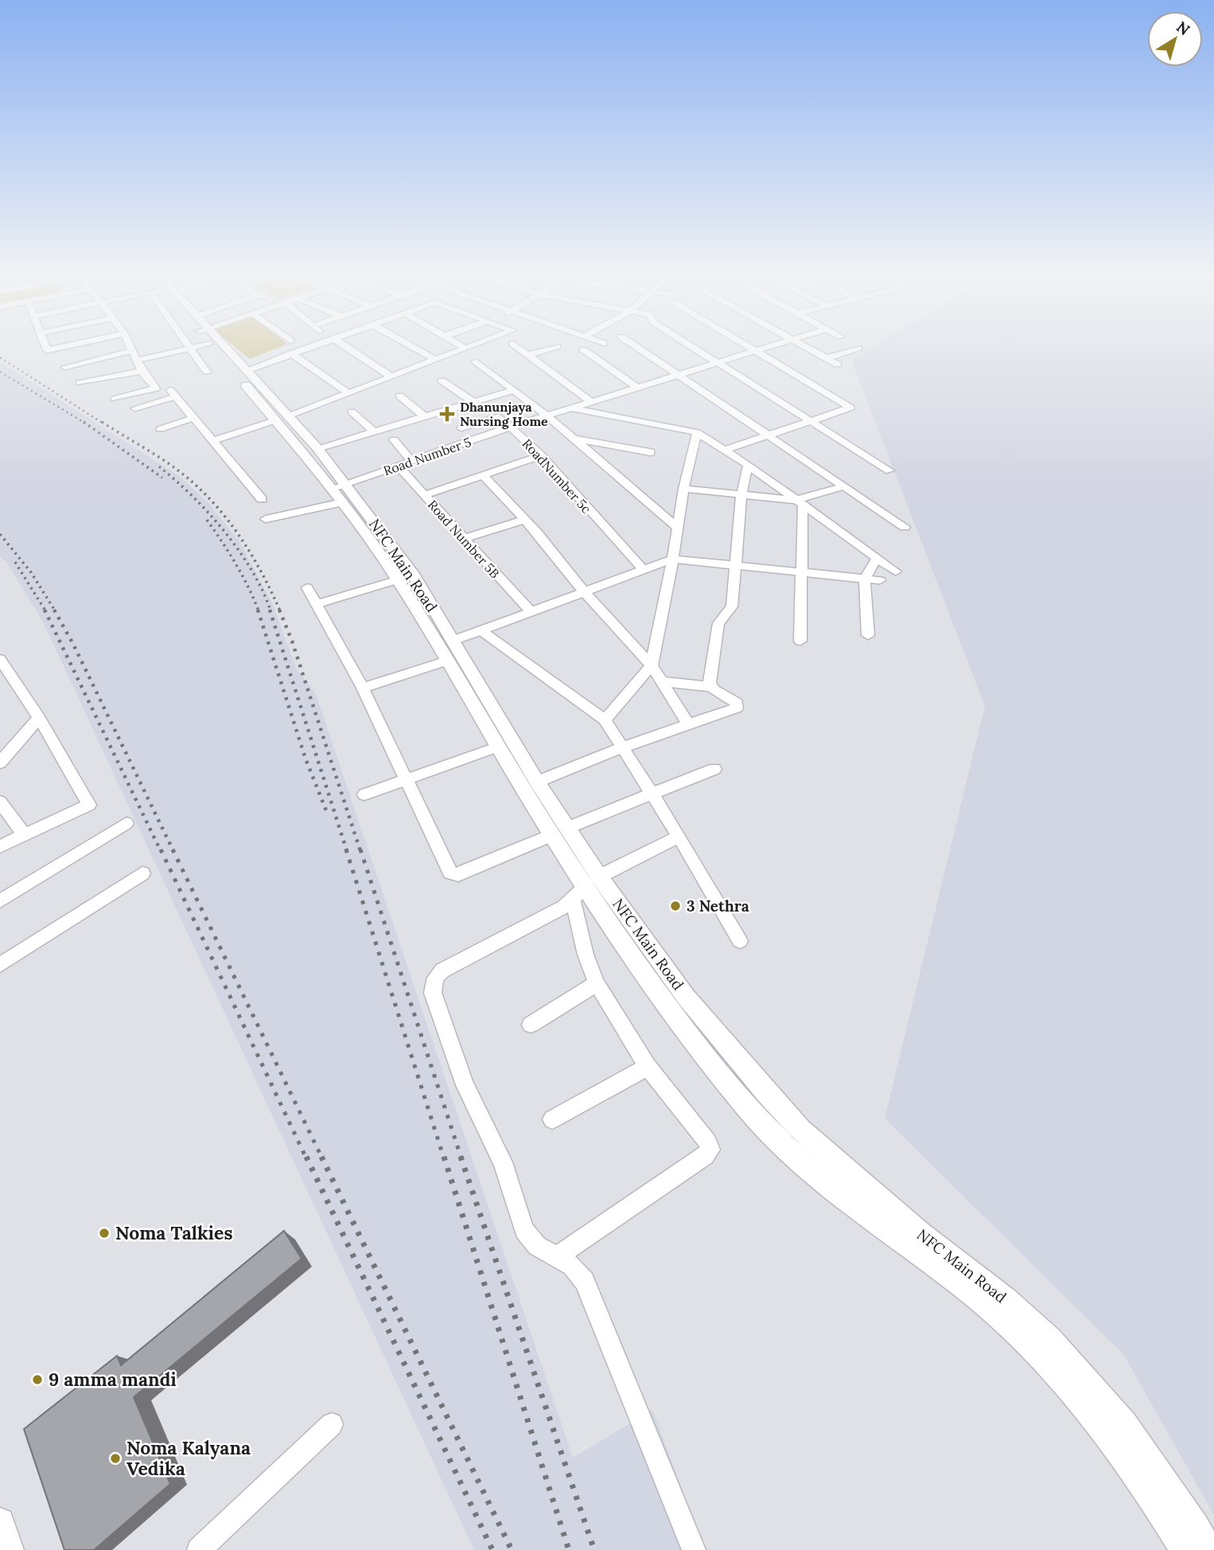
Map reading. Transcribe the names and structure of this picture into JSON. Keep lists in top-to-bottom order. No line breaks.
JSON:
{"streets":{"main road":["NFC Main Road"],"street":["Road Number 5","RoadNumber 5c","Road Number 5B"]},"crossings":[["Road Number 5","RoadNumber 5c"],["Road Number 5","Road Number 5B"],["Road Number 5","NFC Main Road"]],"places":{"health":["Dhanunjaya Nursing Home"],"other":["3 Nethra","Noma Talkies","9 amma mandi","Noma Kalyana Vedika"]},"north":"top right"}
